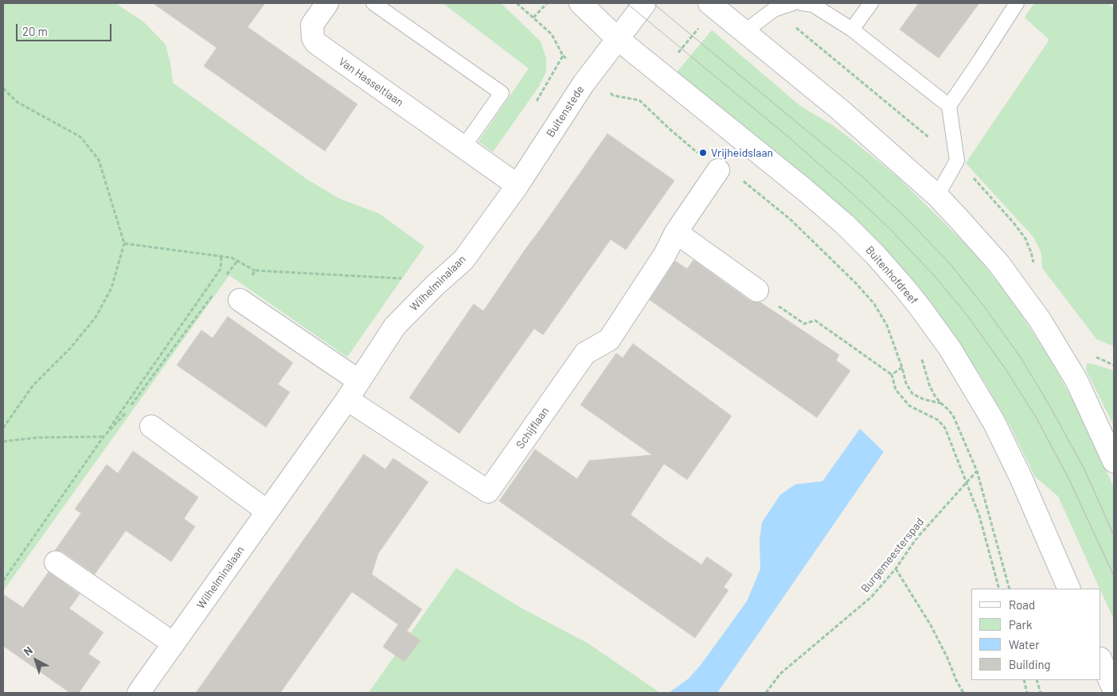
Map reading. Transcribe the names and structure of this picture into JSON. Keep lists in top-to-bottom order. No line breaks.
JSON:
{"streets":{"street":["Van Hasseltlaan","Buitenstede","Buitenhofdreef","Wilhelminalaan","Schijflaan"],"path":["Burgemeesterspad"]},"crossings":[["Van Hasseltlaan","Buitenstede"],["Van Hasseltlaan","Wilhelminalaan"],["Buitenstede","Buitenhofdreef"],["Buitenstede","Wilhelminalaan"],["Wilhelminalaan","Schijflaan"]],"places":["Vrijheidslaan"],"legend":["Road","Park","Water","Building"],"scale_bar":"20 m","north":"top left"}
